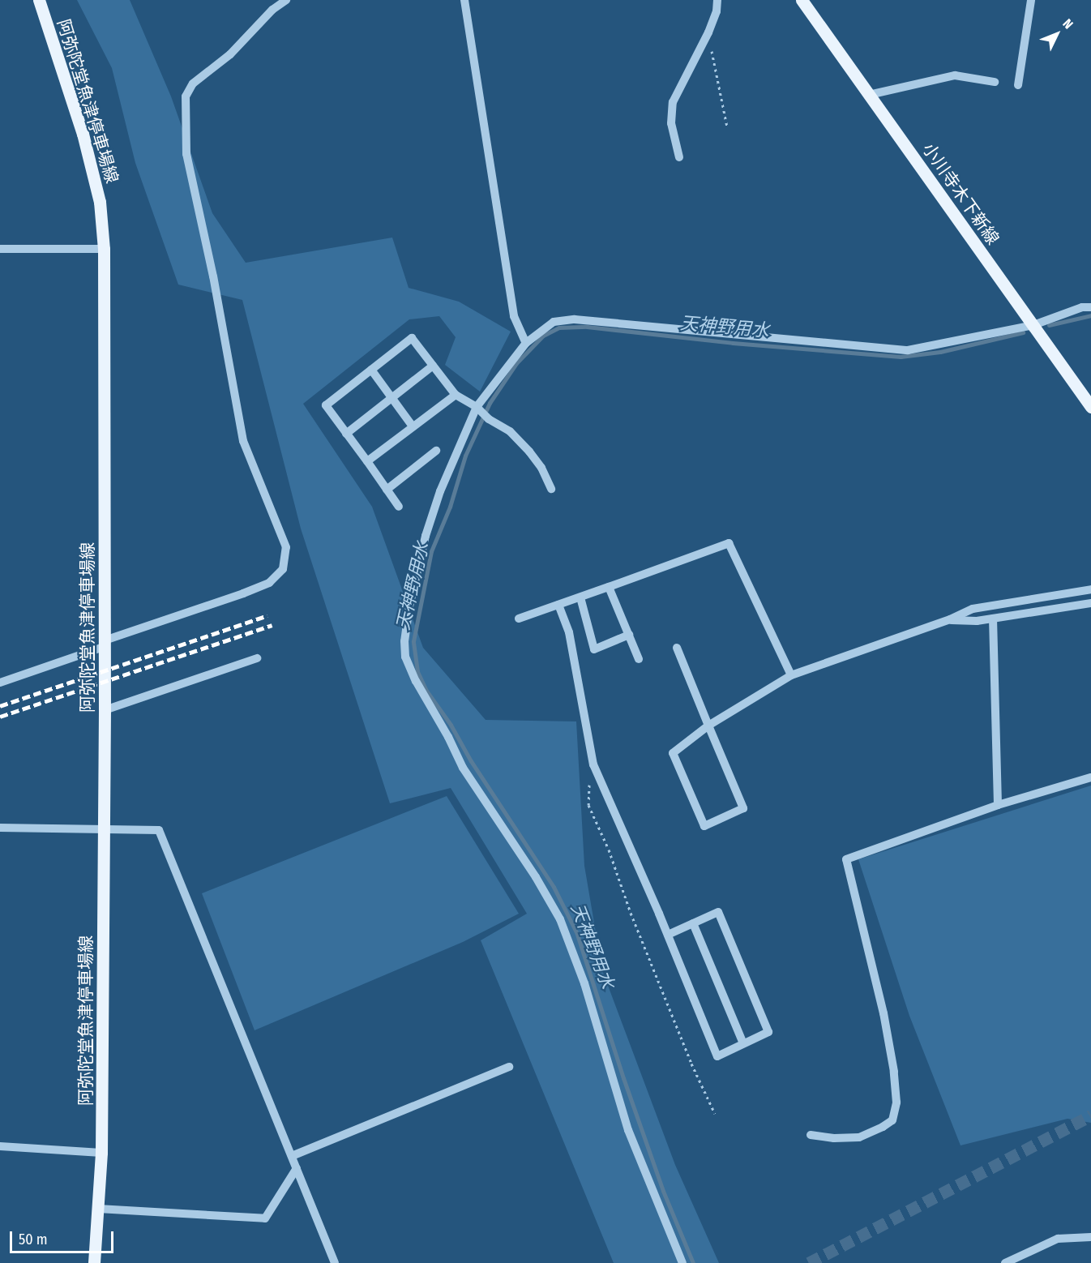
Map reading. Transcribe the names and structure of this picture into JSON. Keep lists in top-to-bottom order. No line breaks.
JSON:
{"streets":{"main road":["阿弥陀堂魚津停車場線","小川寺木下新線"]},"water":["天神野用水"],"scale_bar":"50 m","north":"top right"}
